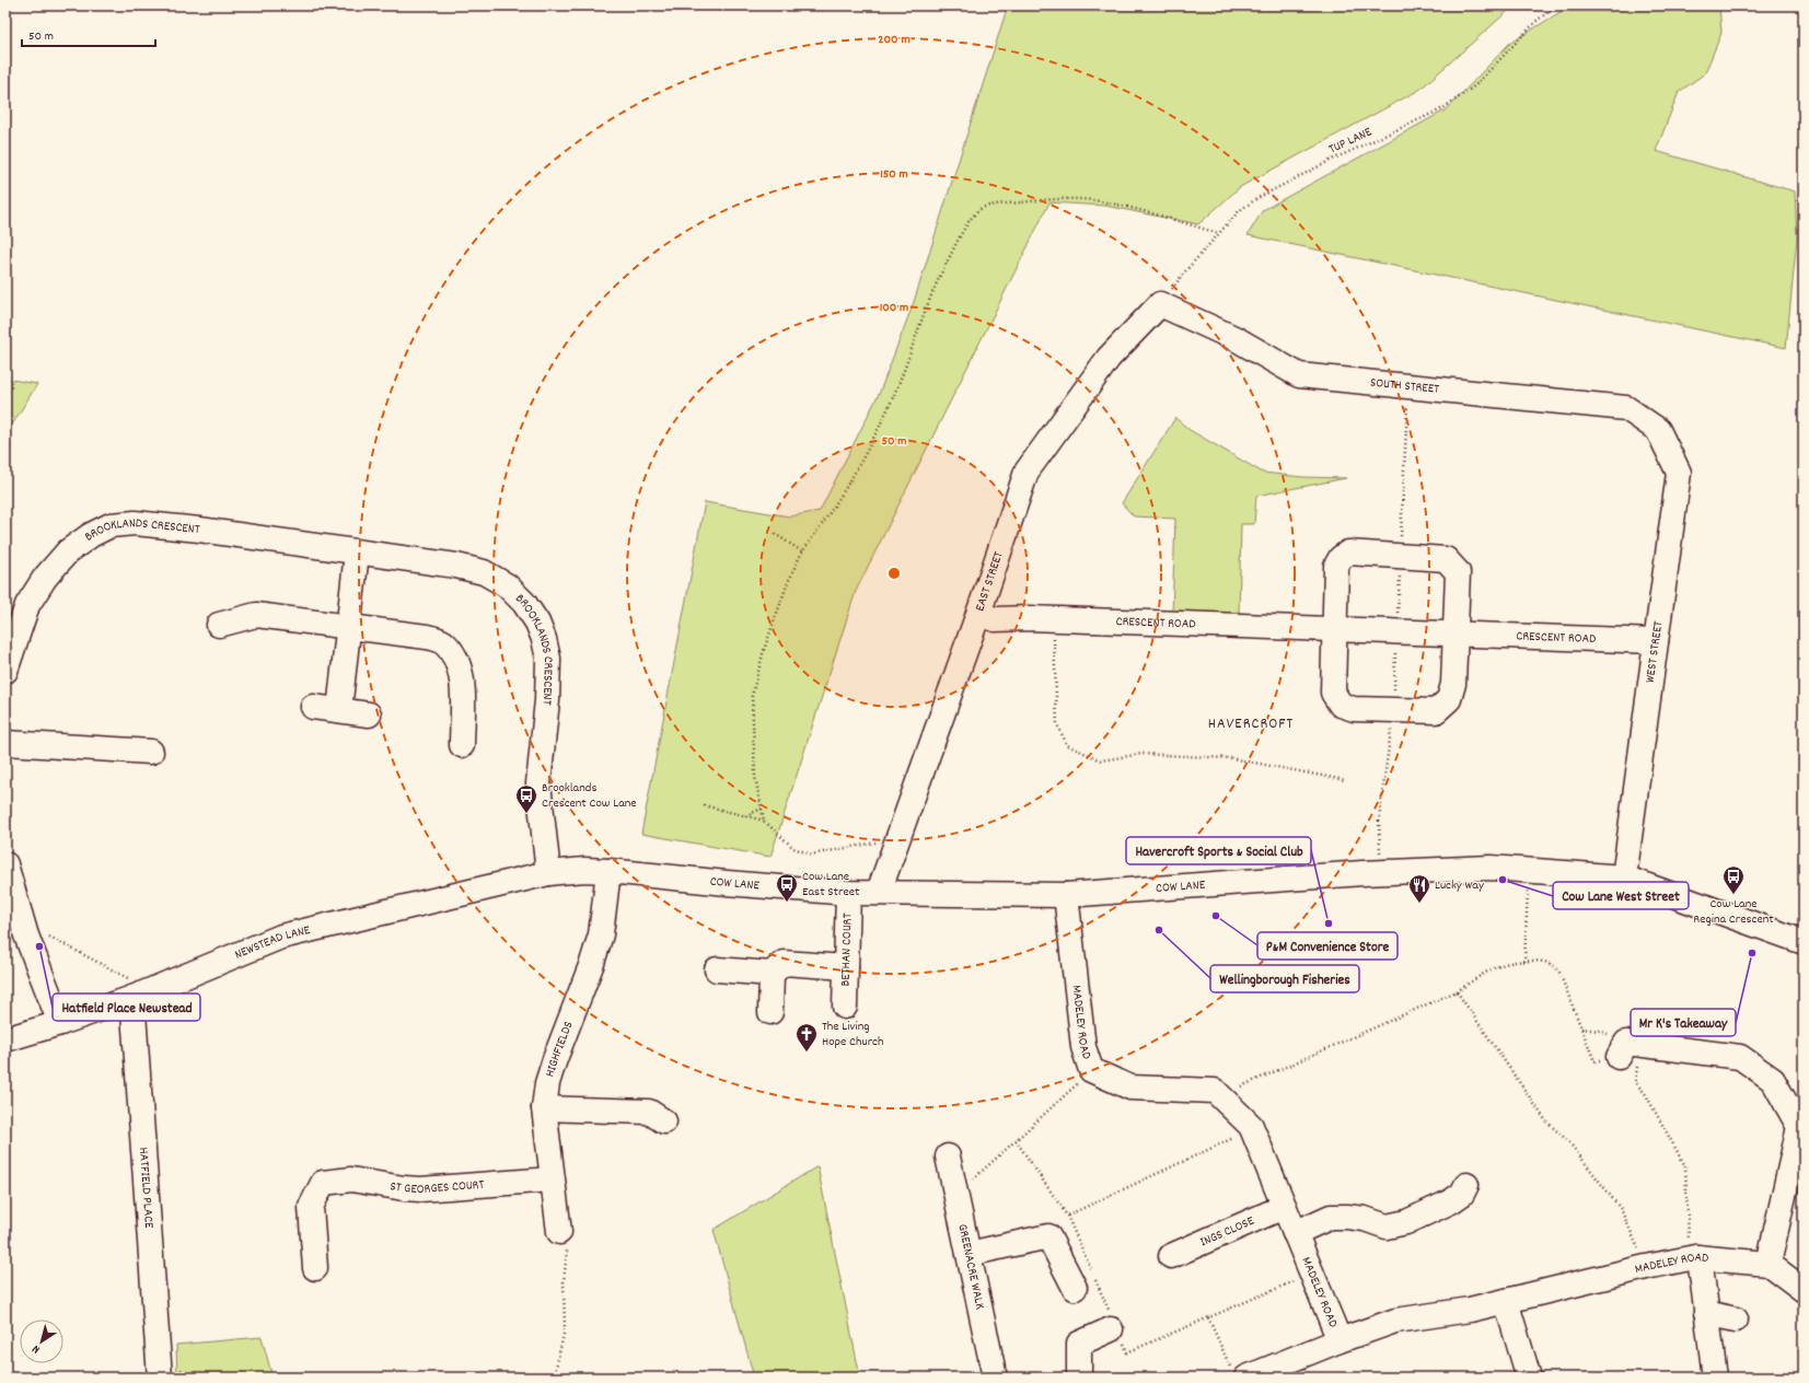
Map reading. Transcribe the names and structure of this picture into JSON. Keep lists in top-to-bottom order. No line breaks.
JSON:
{"streets":{"street":["SOUTH STREET","BROOKLANDS CRESCENT","EAST STREET","CRESCENT ROAD","WEST STREET","COW LANE","NEWSTEAD LANE","BETHAN COURT","MADELEY ROAD","HIGHFIELDS","ST GEORGES COURT","HATFIELD PLACE","INGS CLOSE","GREENACRE WALK"],"path":["TUP LANE"]},"crossings":[["TUP LANE","SOUTH STREET"],["TUP LANE","EAST STREET"],["SOUTH STREET","EAST STREET"],["SOUTH STREET","WEST STREET"],["BROOKLANDS CRESCENT","COW LANE"],["BROOKLANDS CRESCENT","NEWSTEAD LANE"],["EAST STREET","CRESCENT ROAD"],["EAST STREET","COW LANE"],["CRESCENT ROAD","WEST STREET"],["WEST STREET","COW LANE"],["COW LANE","NEWSTEAD LANE"],["COW LANE","BETHAN COURT"],["COW LANE","MADELEY ROAD"],["COW LANE","HIGHFIELDS"],["NEWSTEAD LANE","HATFIELD PLACE"],["MADELEY ROAD","INGS CLOSE"],["HIGHFIELDS","ST GEORGES COURT"]],"districts":["HAVERCROFT"],"places":{"bus stop":["Brooklands Crescent Cow Lane","Cow Lane Regina Crescent","Cow Lane East Street"],"other":["Cow Lane West Street","P&M Convenience Store","Havercroft Sports & Social Club","Wellingborough Fisheries","Hatfield Place Newstead","Mr K's Takeaway"],"restaurant":["Lucky Way"],"church":["The Living Hope Church"]},"scale_bar":"50 m","north":"bottom left","rings":["200 m","150 m","100 m","50 m"]}
